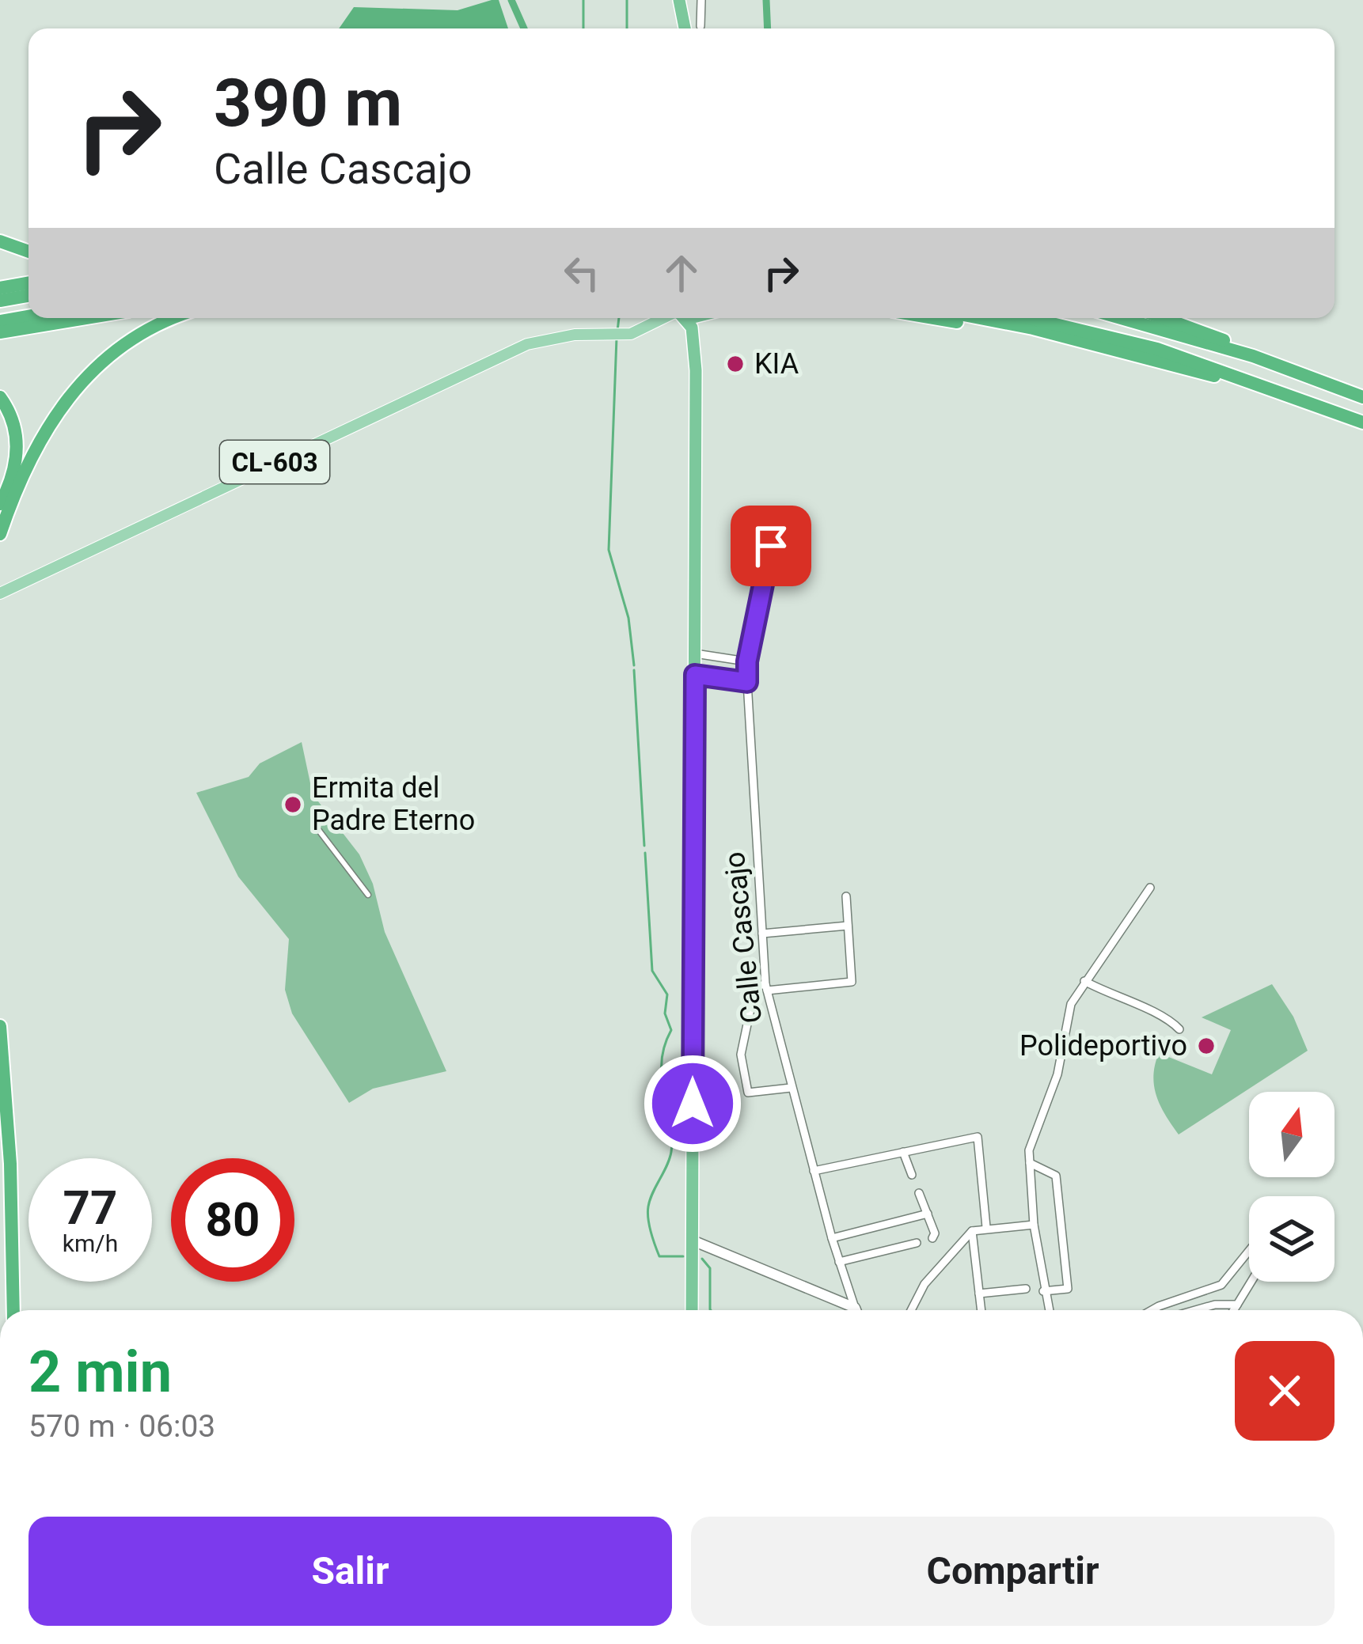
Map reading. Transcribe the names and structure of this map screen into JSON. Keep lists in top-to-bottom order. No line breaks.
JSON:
{"streets":{"main road":["CL-603","Calle Cascajo"]},"places":["KIA","Ermita del Padre Eterno","Polideportivo"],"north":"top","page":{"turn":["390 m","Calle Cascajo"],"speed":"77 km/h","limit":"80","heading":["2 min","570 m · 06:03"],"buttons":["Salir","Compartir"]}}
